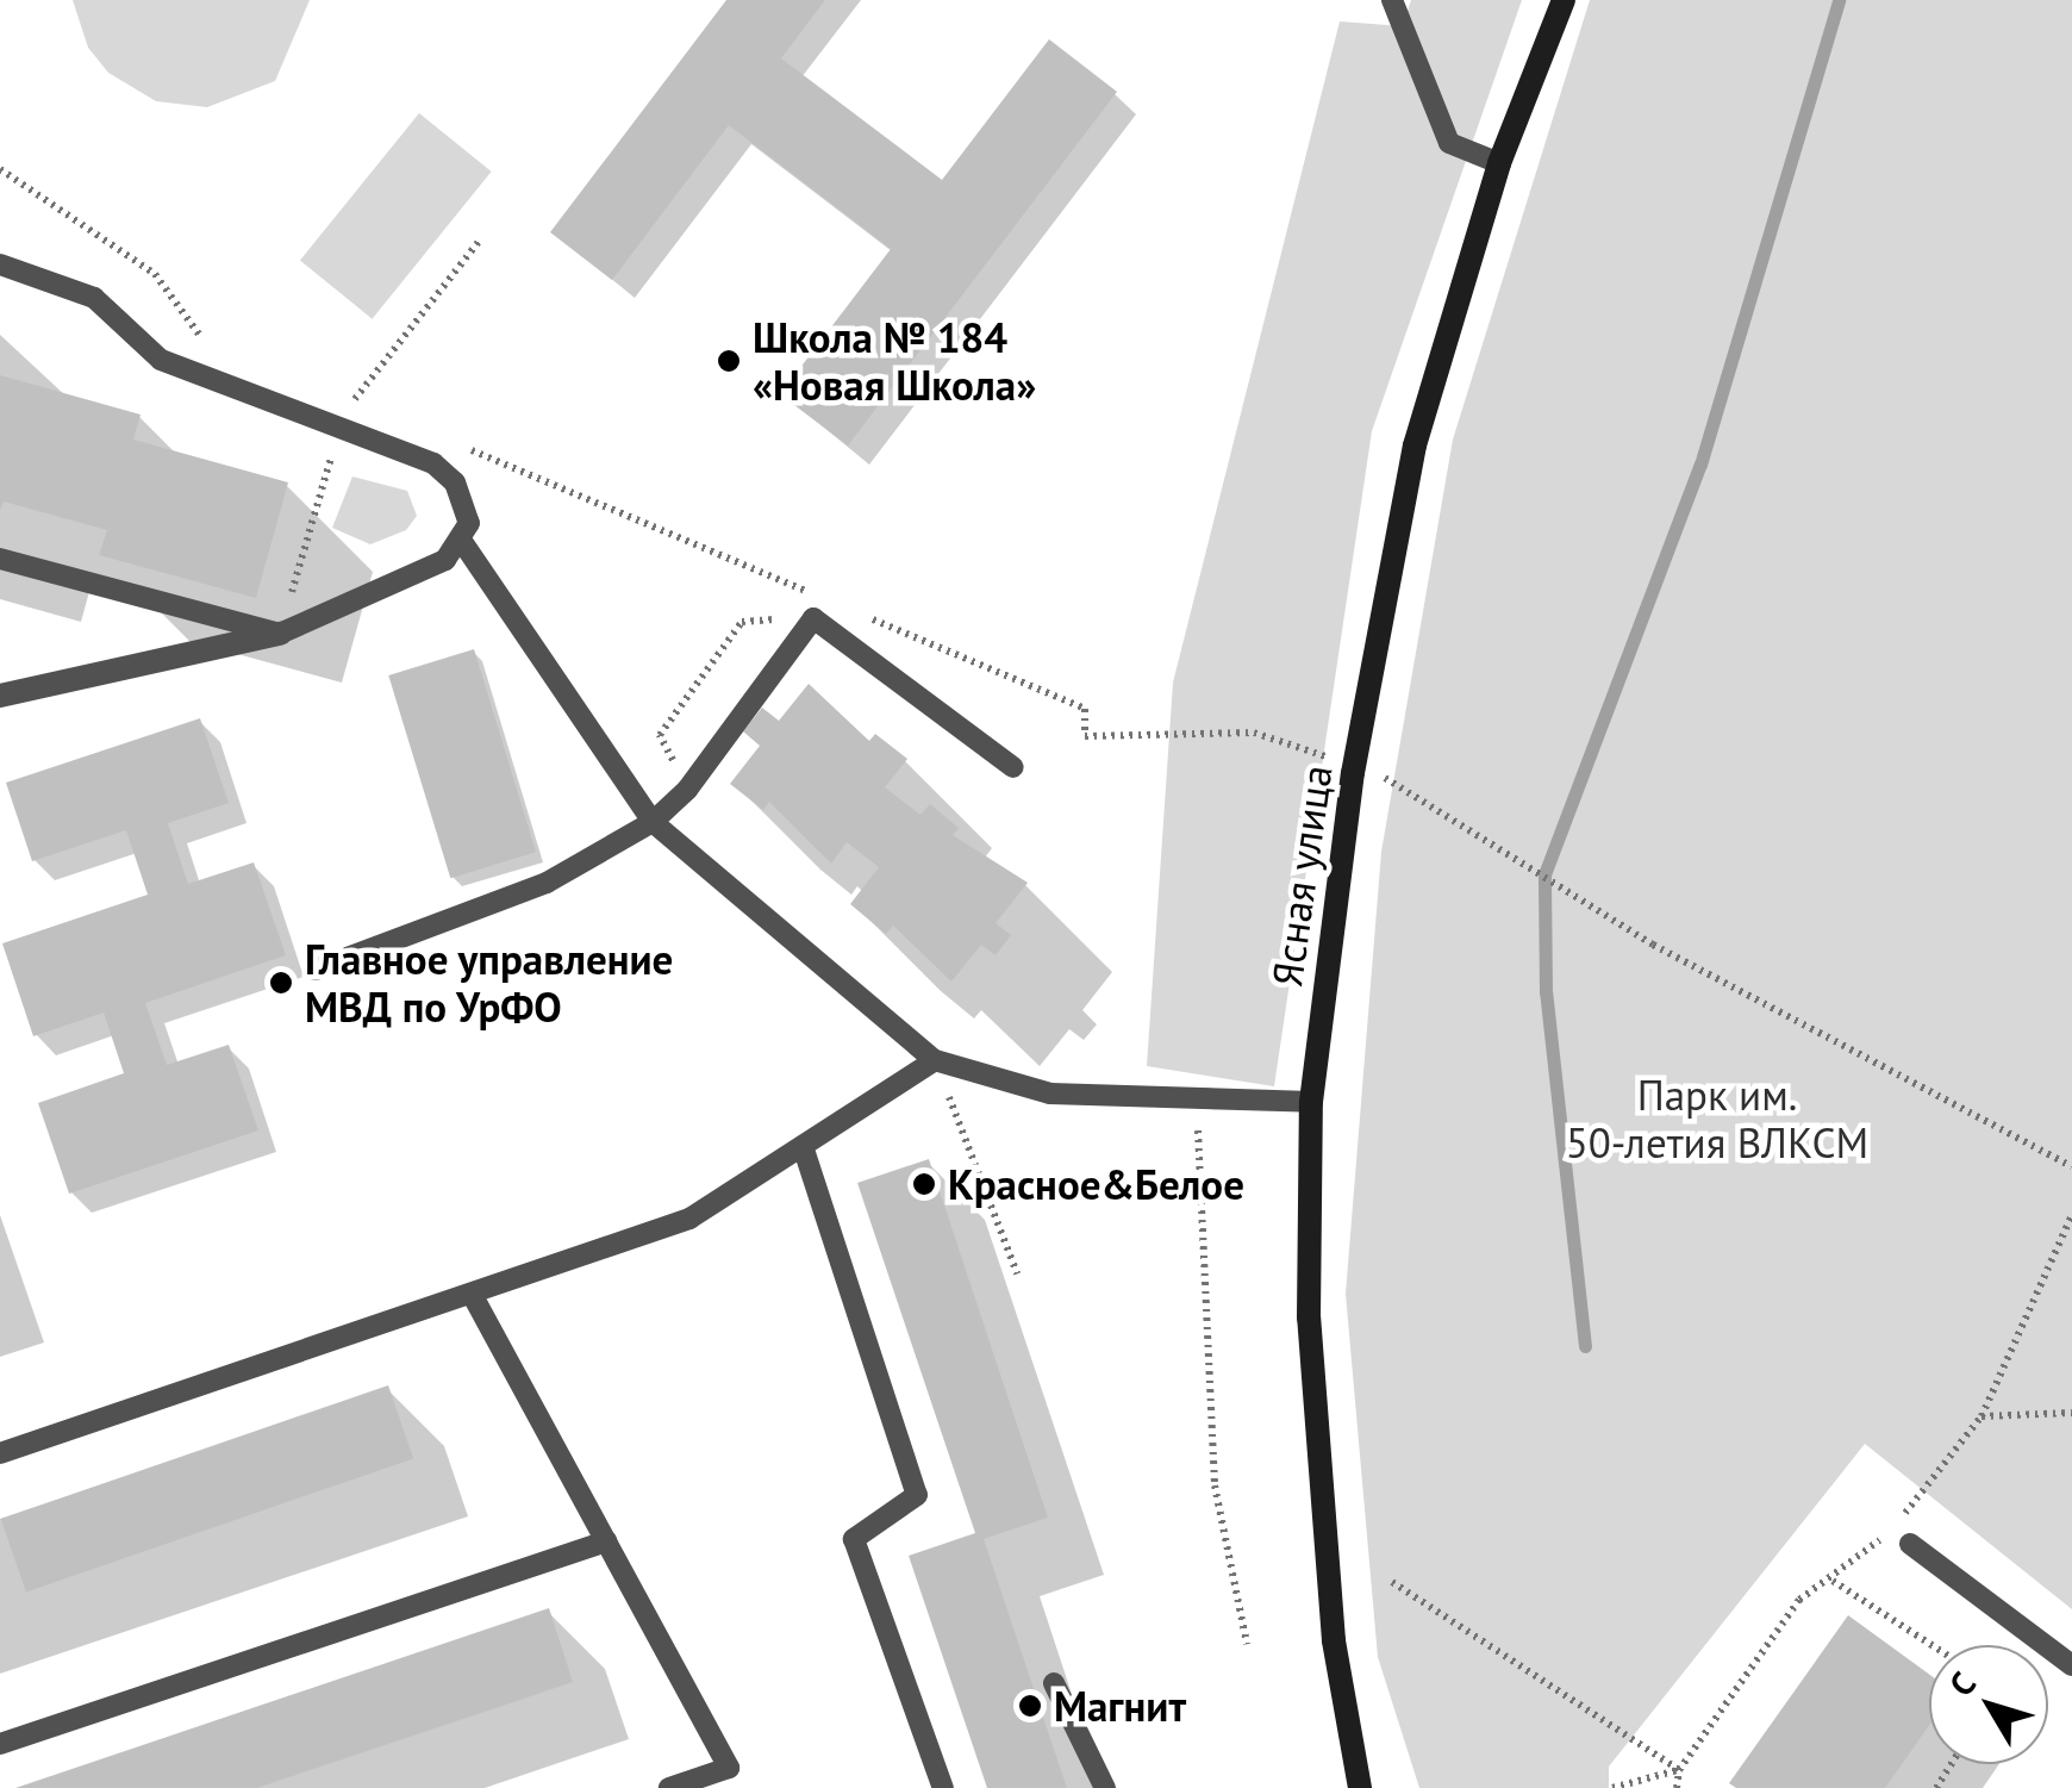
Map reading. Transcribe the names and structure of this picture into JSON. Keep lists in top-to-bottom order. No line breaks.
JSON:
{"streets":{"street":["Ясная улица"]},"parks":["Парк им. 50-летия ВЛКСМ"],"places":["Школа № 184 «Новая Школа»","Главное управление МВД по УрФО","Красное&Белое","Магнит"],"north":"top left"}
